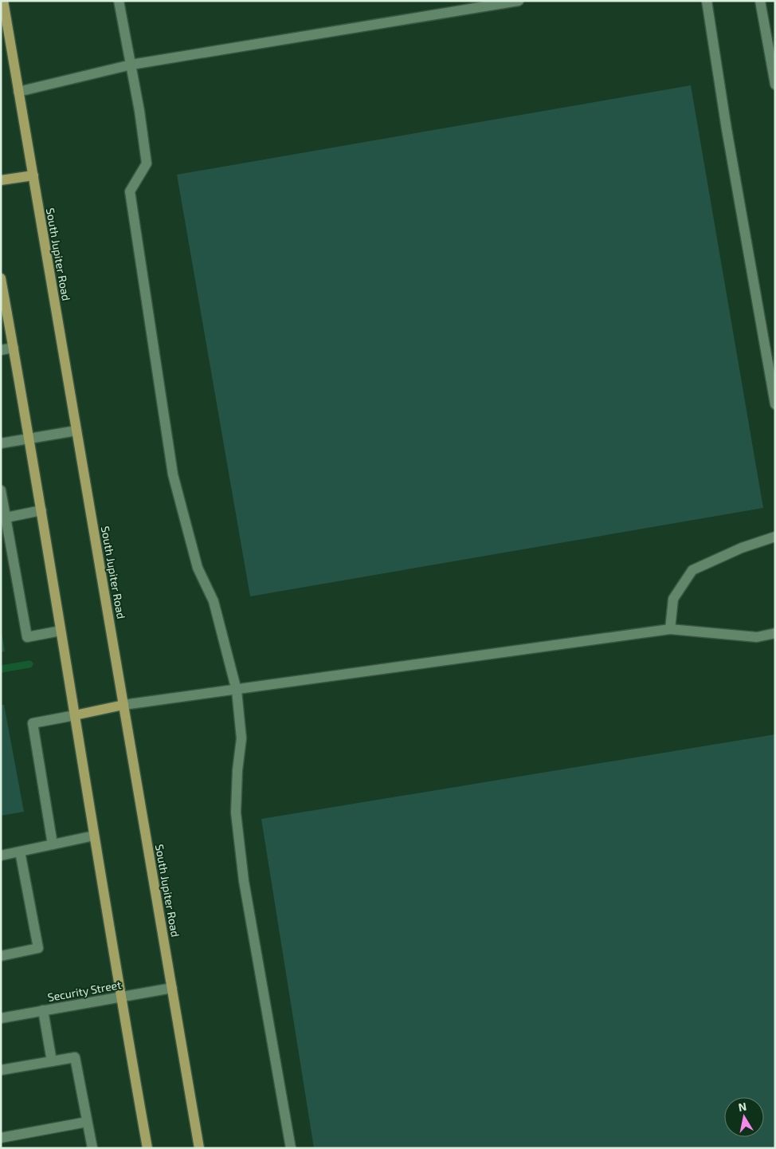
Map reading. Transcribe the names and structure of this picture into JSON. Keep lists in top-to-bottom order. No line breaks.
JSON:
{"streets":{"main road":["South Jupiter Road"],"street":["Security Street"]},"crossings":[["South Jupiter Road","Security Street"]],"north":"top"}
